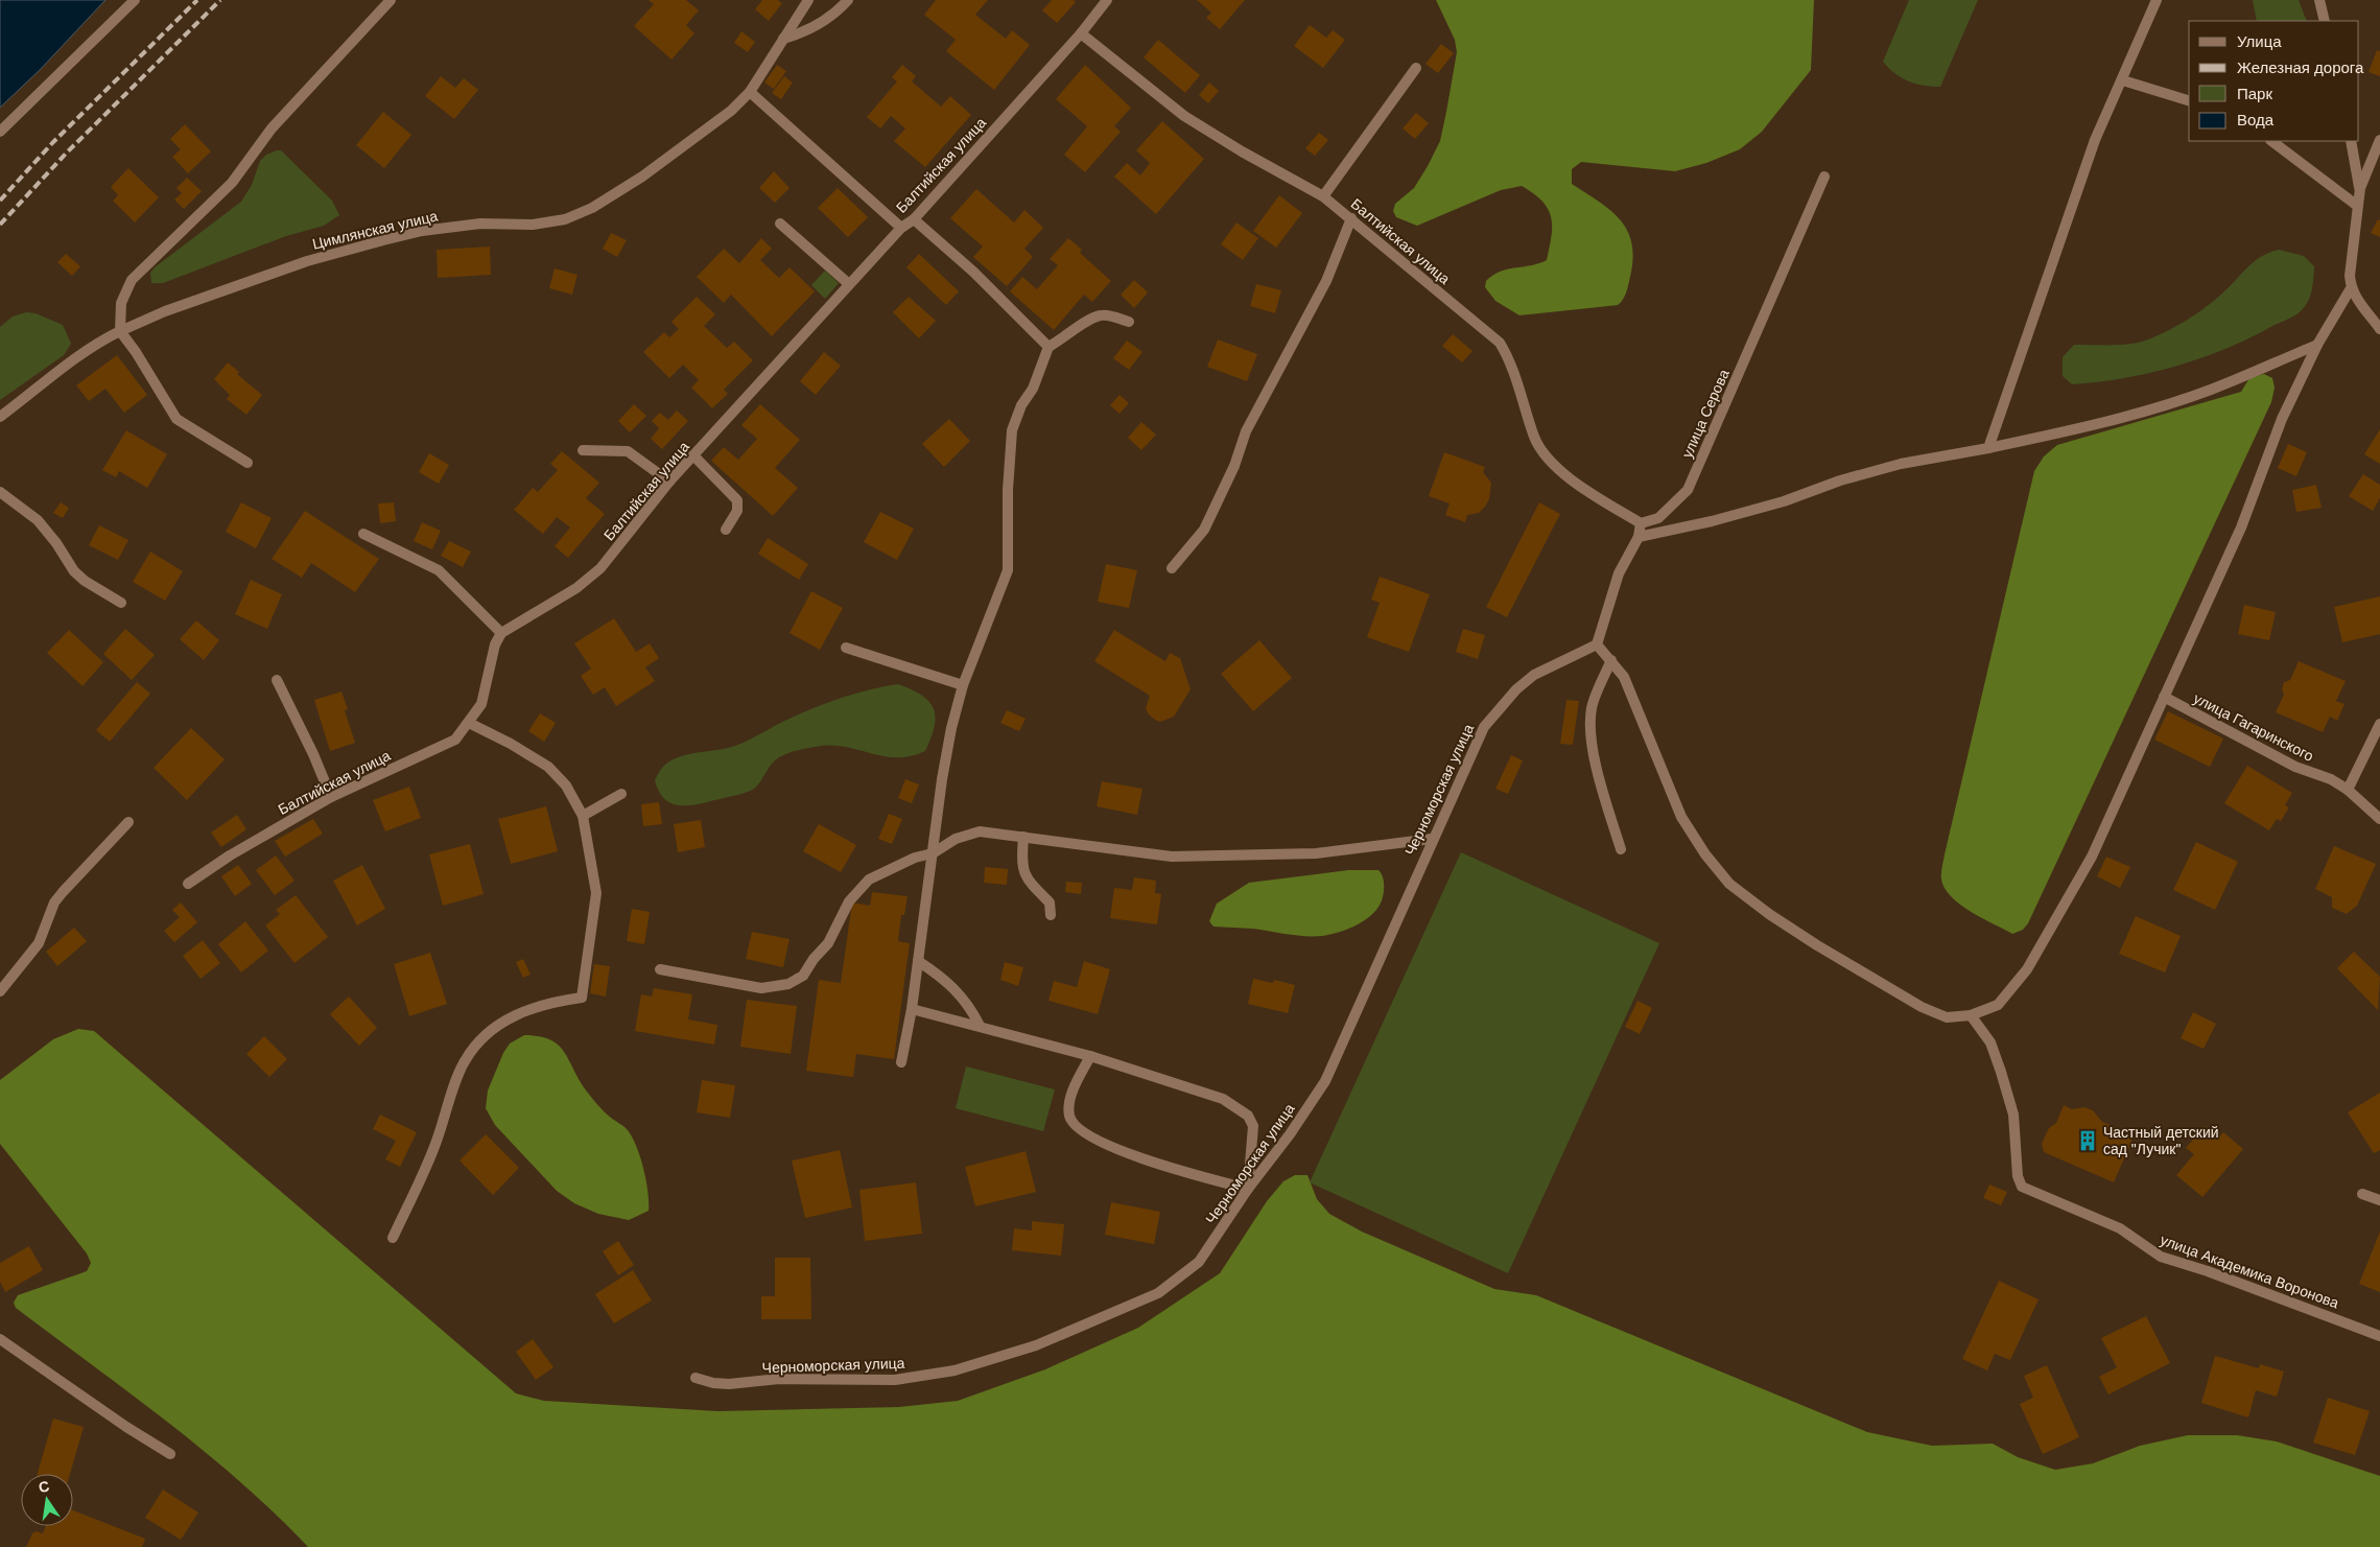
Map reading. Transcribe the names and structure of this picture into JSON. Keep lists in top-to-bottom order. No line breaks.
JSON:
{"streets":{"street":["Балтийская улица","Цимлянская улица","улица Серова","улица Гагаринского","Черноморская улица","улица Академика Воронова"]},"crossings":[["Балтийская улица","улица Серова"]],"places":{"building":["Частный детский сад \"Лучик\""]},"legend":["Улица","Железная дорога","Парк","Вода"],"north":"top"}
